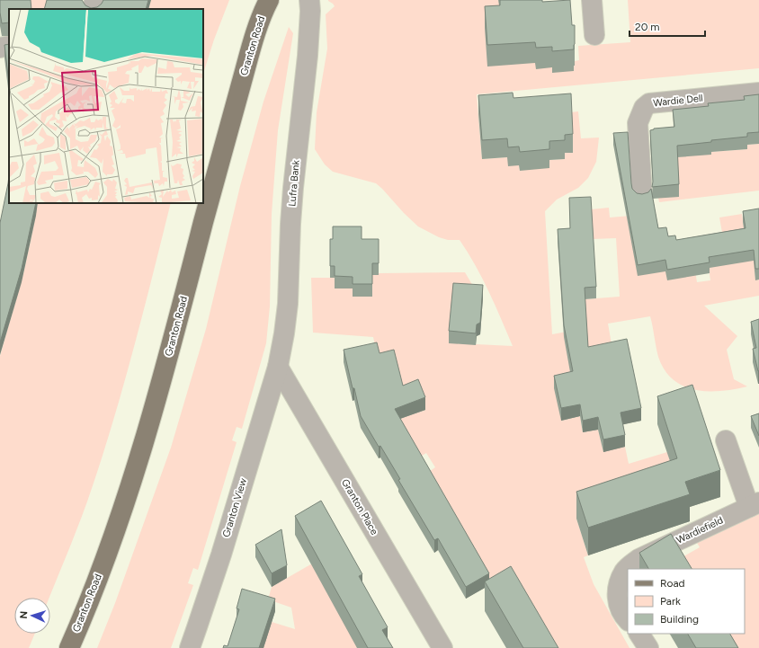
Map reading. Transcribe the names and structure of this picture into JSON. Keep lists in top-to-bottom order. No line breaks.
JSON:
{"streets":{"main road":["Granton Road"],"street":["Wardie Dell","Lufra Bank","Granton Place","Granton View","Wardiefield"]},"crossings":[["Lufra Bank","Granton Place"],["Lufra Bank","Granton View"],["Granton Place","Granton View"]],"legend":["Road","Park","Building"],"scale_bar":"20 m","north":"left"}
